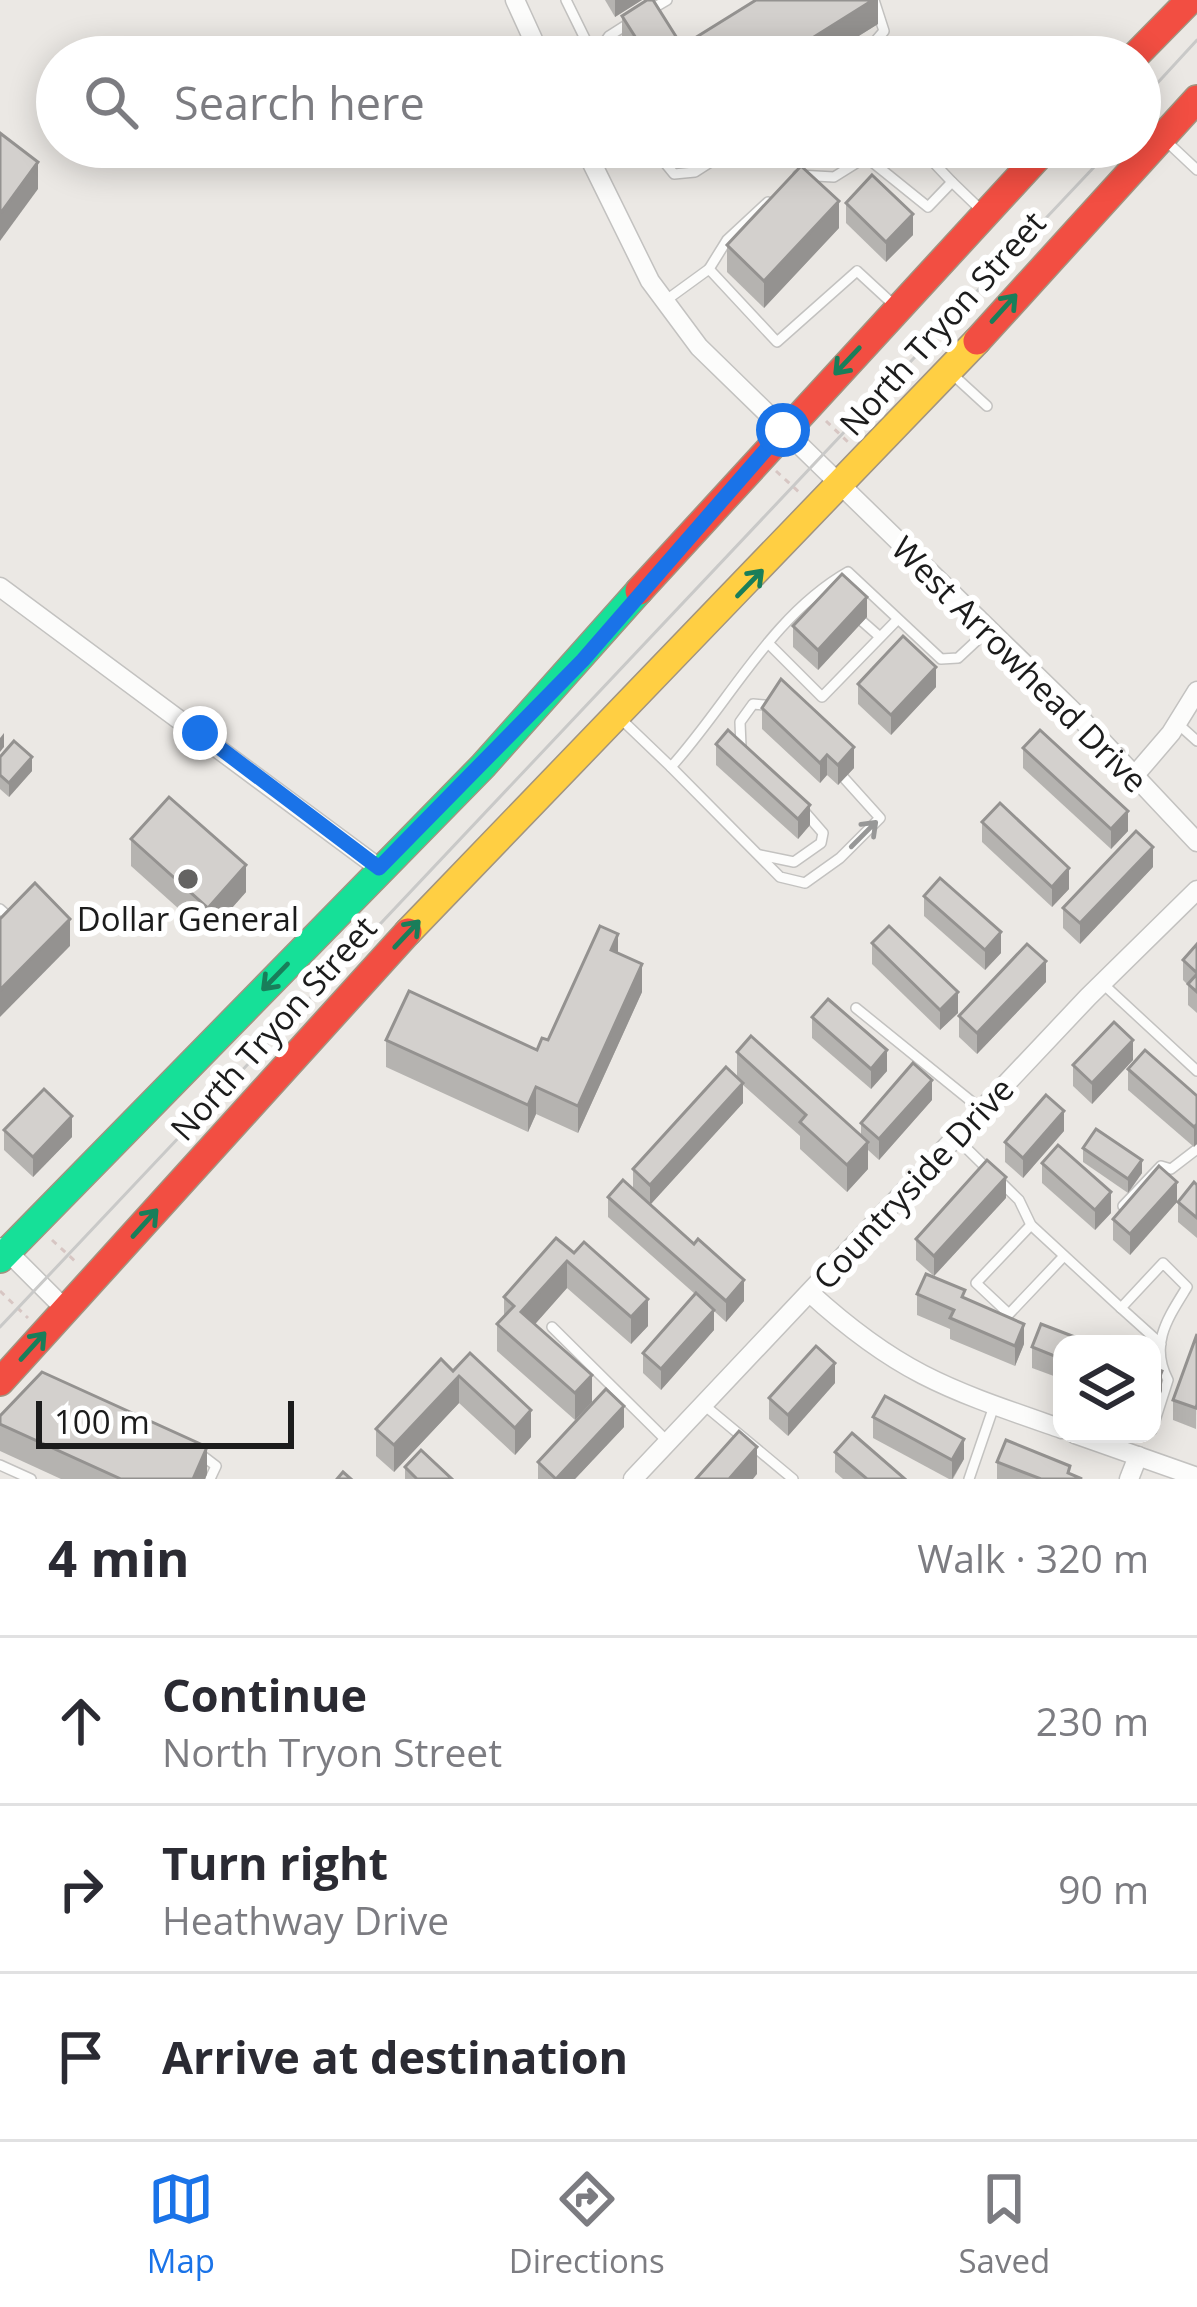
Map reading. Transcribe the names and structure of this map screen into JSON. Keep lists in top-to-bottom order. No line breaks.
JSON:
{"streets":{"main road":["North Tryon Street"],"street":["West Arrowhead Drive","Countryside Drive"]},"crossings":[["North Tryon Street","West Arrowhead Drive"]],"places":["Dollar General"],"scale_bar":"100 m","page":{"search":"Search here","scale":"100 m","heading":["4 min","Walk · 320 m"],"list":[["Continue","North Tryon Street","230 m"],["Turn right","Heathway Drive","90 m"],"Arrive at destination"],"nav":["Map","Directions","Saved"]}}
